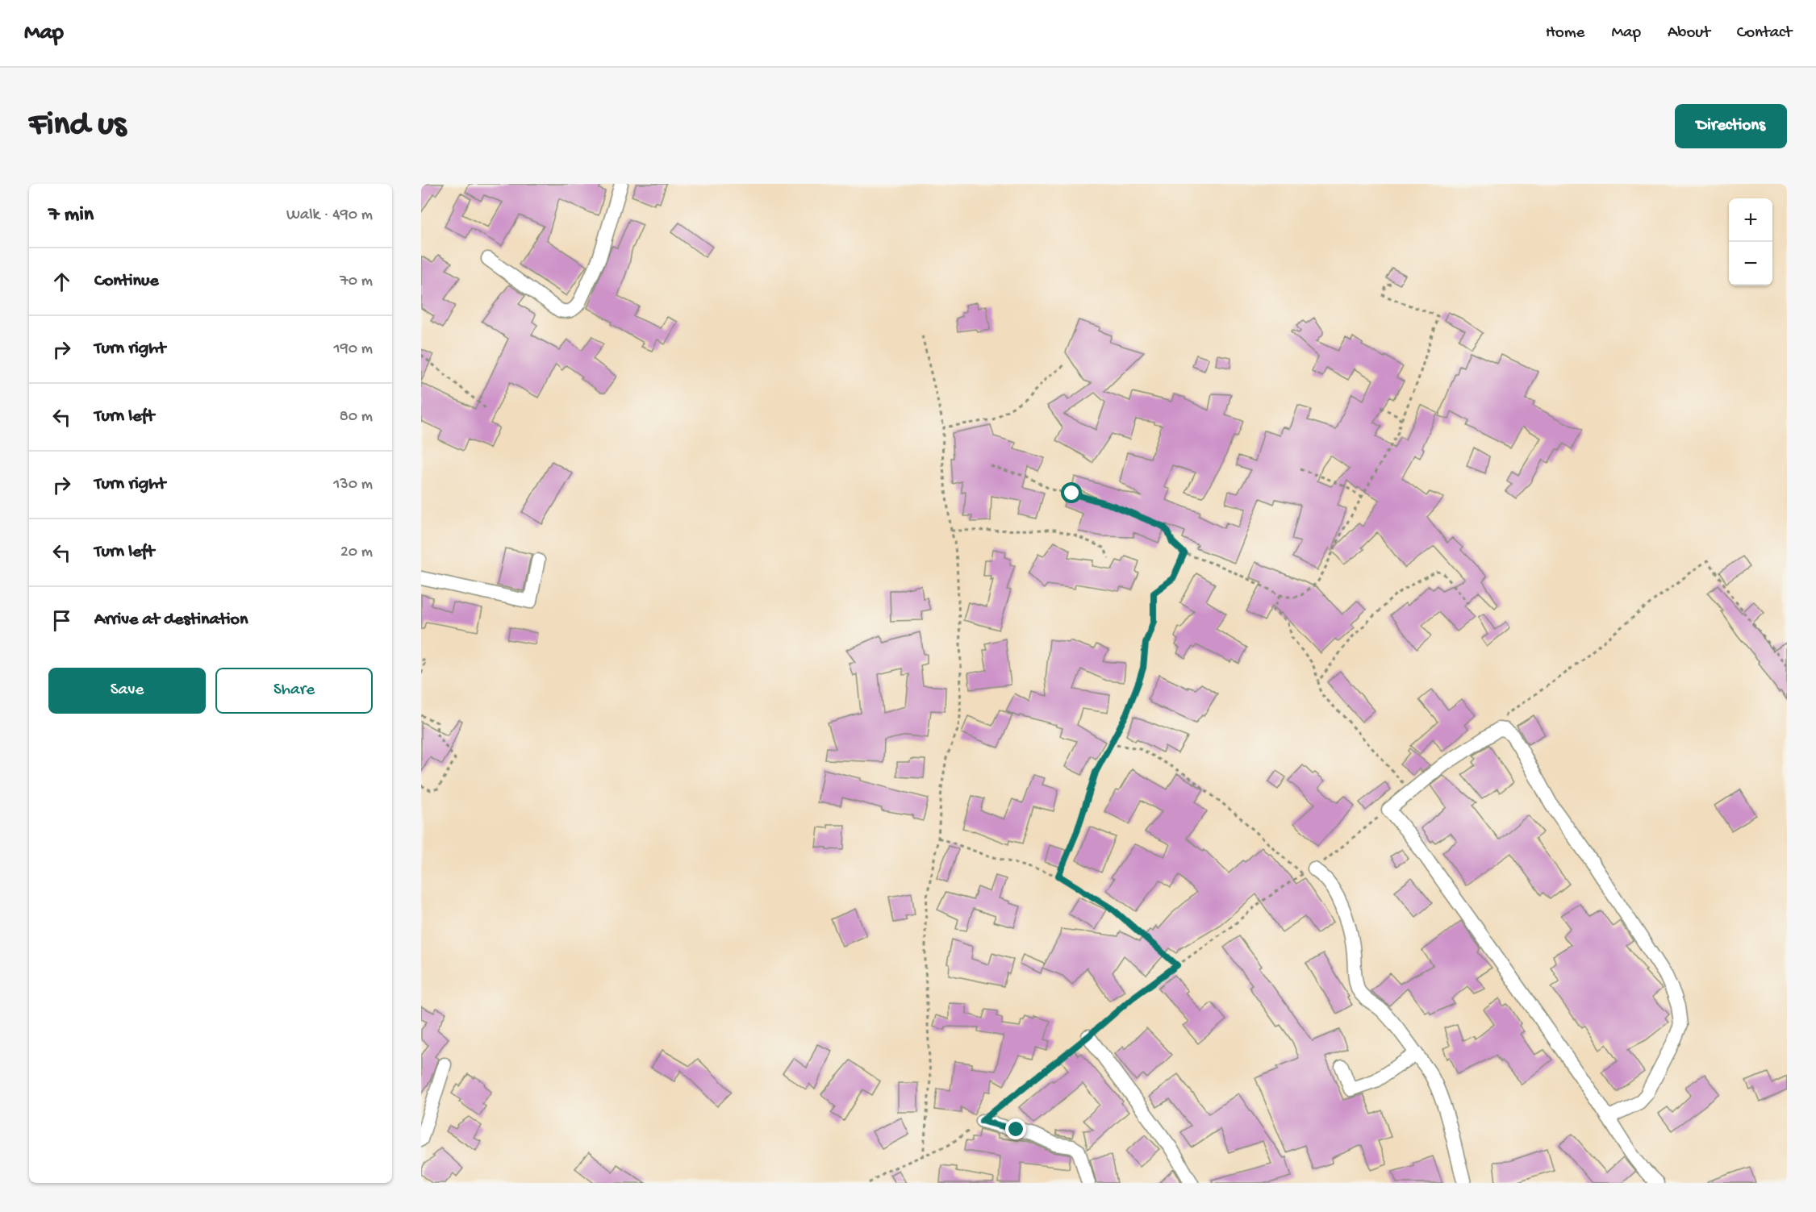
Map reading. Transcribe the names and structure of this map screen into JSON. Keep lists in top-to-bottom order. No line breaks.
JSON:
{"page":{"header":"Map","nav":["Home","Map","About","Contact"],"buttons":["Directions",["Save","Share"]],"title":"Find us","heading":["7 min","Walk · 490 m"],"map_buttons":["+","−"],"list":[["Continue","70 m"],["Turn right","190 m"],["Turn left","80 m"],["Turn right","130 m"],["Turn left","20 m"],"Arrive at destination"]}}
